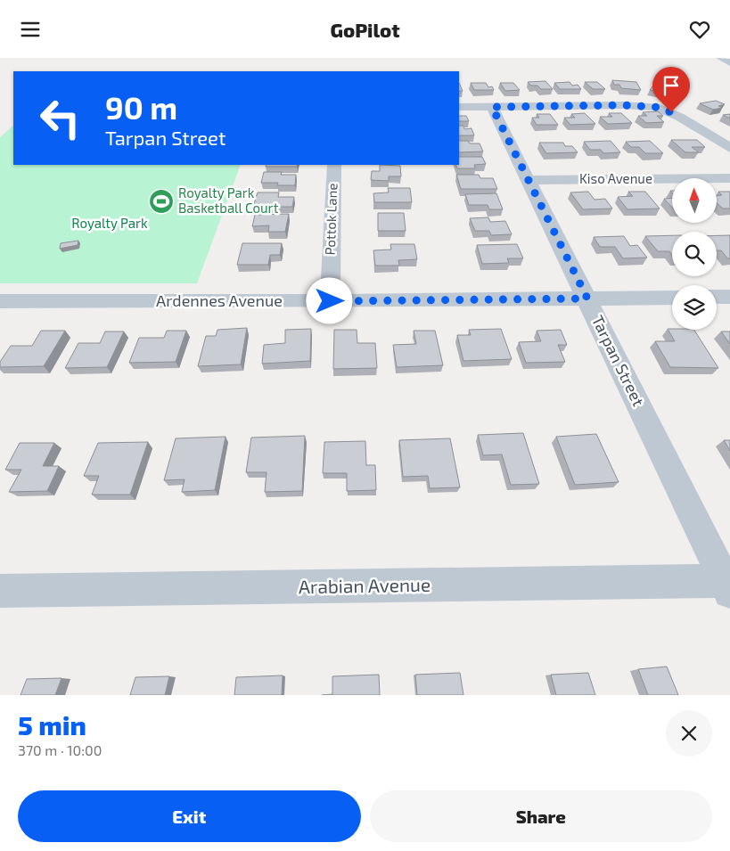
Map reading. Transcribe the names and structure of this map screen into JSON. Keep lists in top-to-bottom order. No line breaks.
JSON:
{"streets":{"street":["Kiso Avenue","Pottok Lane","Ardennes Avenue","Tarpan Street","Arabian Avenue"]},"crossings":[["Kiso Avenue","Tarpan Street"],["Pottok Lane","Ardennes Avenue"],["Ardennes Avenue","Tarpan Street"],["Tarpan Street","Arabian Avenue"]],"parks":["Royalty Park"],"places":{"sports":["Royalty Park Basketball Court"]},"north":"top","page":{"header":"GoPilot","turn":["90 m","Tarpan Street"],"heading":["5 min","370 m · 10:00"],"buttons":["Exit","Share"]}}
